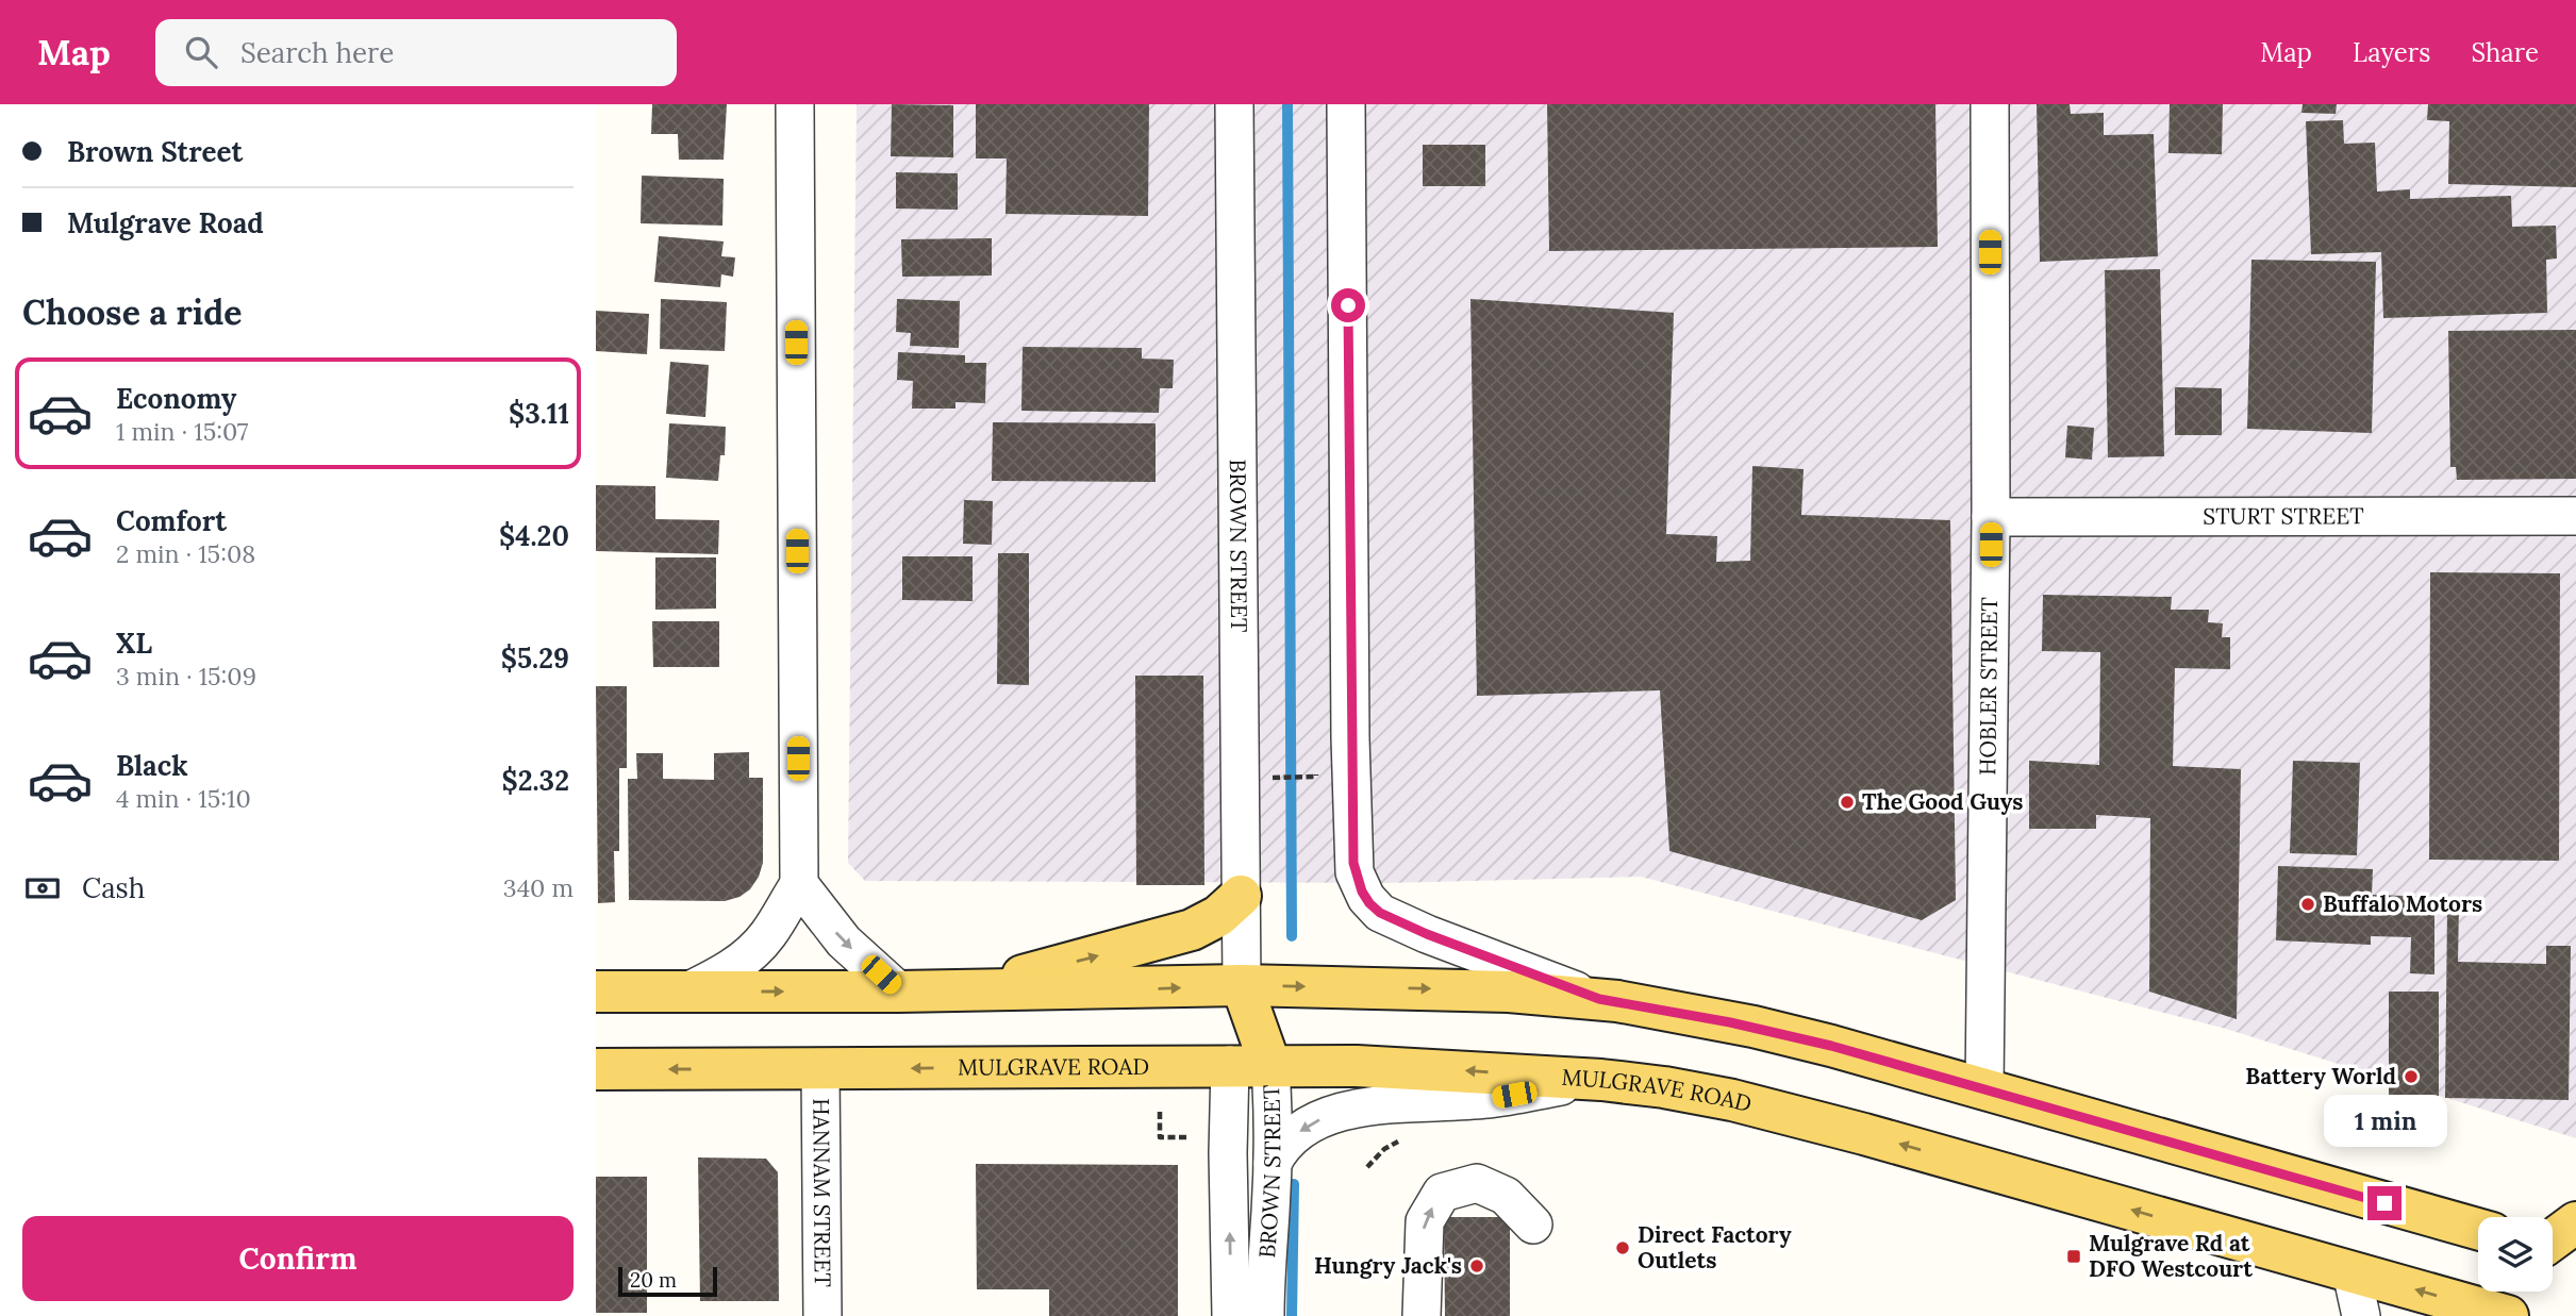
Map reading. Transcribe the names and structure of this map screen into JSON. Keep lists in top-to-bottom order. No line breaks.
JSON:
{"streets":{"main road":["BROWN STREET","MULGRAVE ROAD"],"street":["STURT STREET","HOBLER STREET","HANNAM STREET"]},"crossings":[["STURT STREET","HOBLER STREET"],["BROWN STREET","MULGRAVE ROAD"],["MULGRAVE ROAD","HANNAM STREET"]],"places":{"other":["The Good Guys","Buffalo Motors","Battery World","Direct Factory Outlets","Hungry Jack's"],"transit":["Mulgrave Rd at DFO Westcourt"]},"scale_bar":"20 m","page":{"header":"Map","search":"Search here","nav":["Map","Layers","Share"],"banner":["Brown Street","Mulgrave Road"],"heading":"Choose a ride","list":[{"name":"Economy","note":"1 min · 15:07","value":"$3.11"},{"name":"Comfort","note":"2 min · 15:08","value":"$4.20"},{"name":"XL","note":"3 min · 15:09","value":"$5.29"},{"name":"Black","note":"4 min · 15:10","value":"$2.32"}],"pay":["Cash","340 m"],"bubble":"1 min","buttons":"Confirm","scale":"20 m"}}
